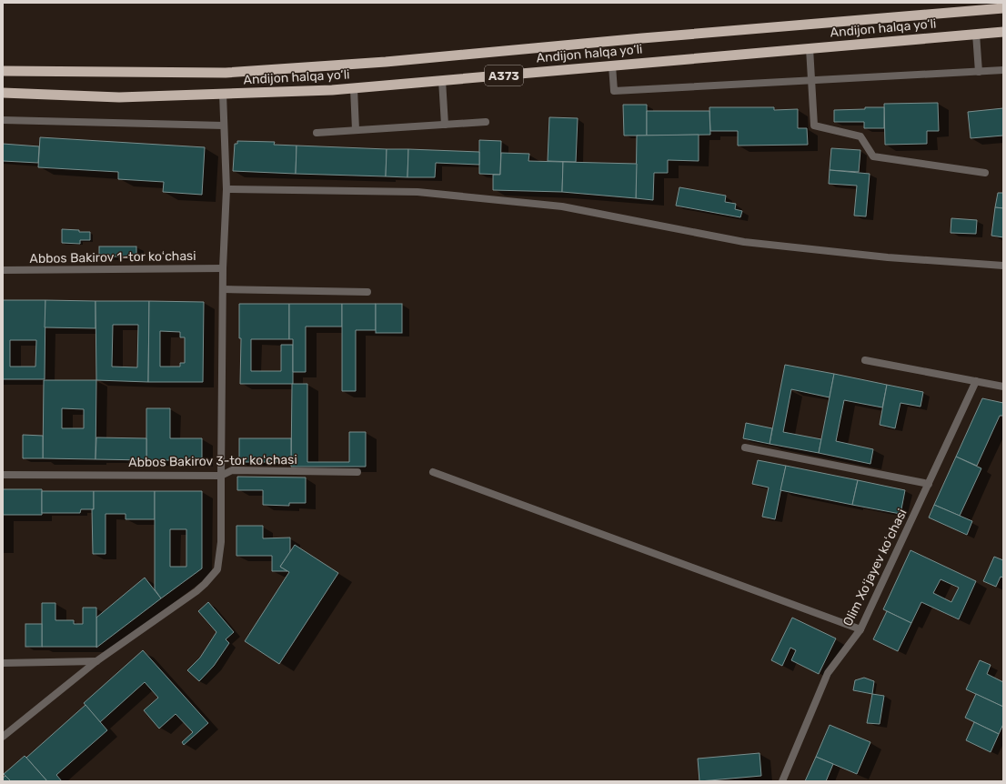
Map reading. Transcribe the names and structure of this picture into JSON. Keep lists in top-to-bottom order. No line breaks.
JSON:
{"streets":{"highway":["Andijon halqa yo‘li","A373"],"street":["Abbos Bakirov 1-tor koʻchasi","Abbos Bakirov 3-tor koʻchasi","Olim Xoʻjayev koʻchasi"]}}
